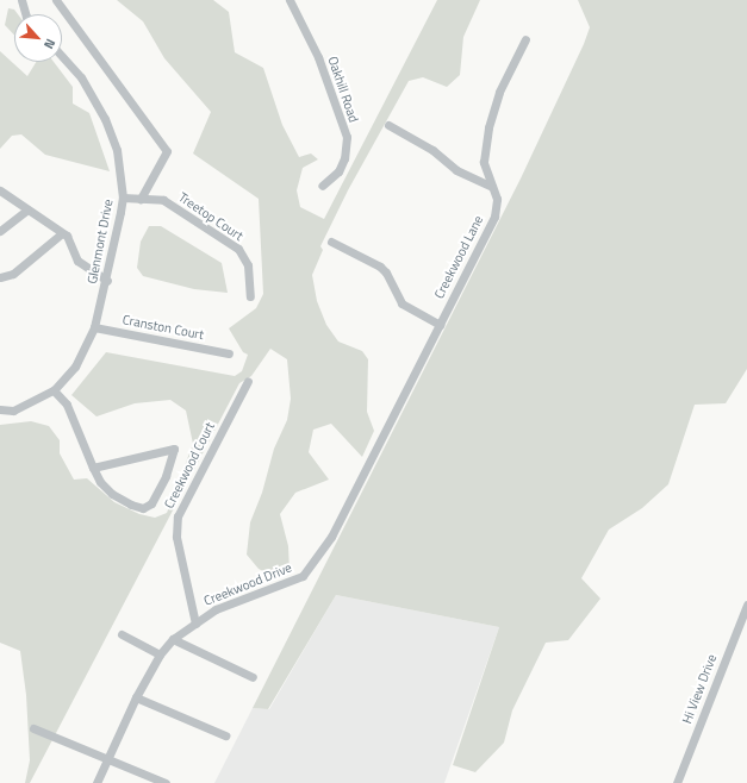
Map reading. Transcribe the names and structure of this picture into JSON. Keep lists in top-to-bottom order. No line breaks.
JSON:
{"streets":{"street":["Oakhill Road","Treetop Court","Glenmont Drive","Creekwood Lane","Cranston Court","Creekwood Court","Creekwood Drive","Hi View Drive"]},"crossings":[["Treetop Court","Glenmont Drive"],["Glenmont Drive","Cranston Court"],["Creekwood Lane","Creekwood Drive"],["Creekwood Court","Creekwood Drive"]],"north":"bottom right"}
